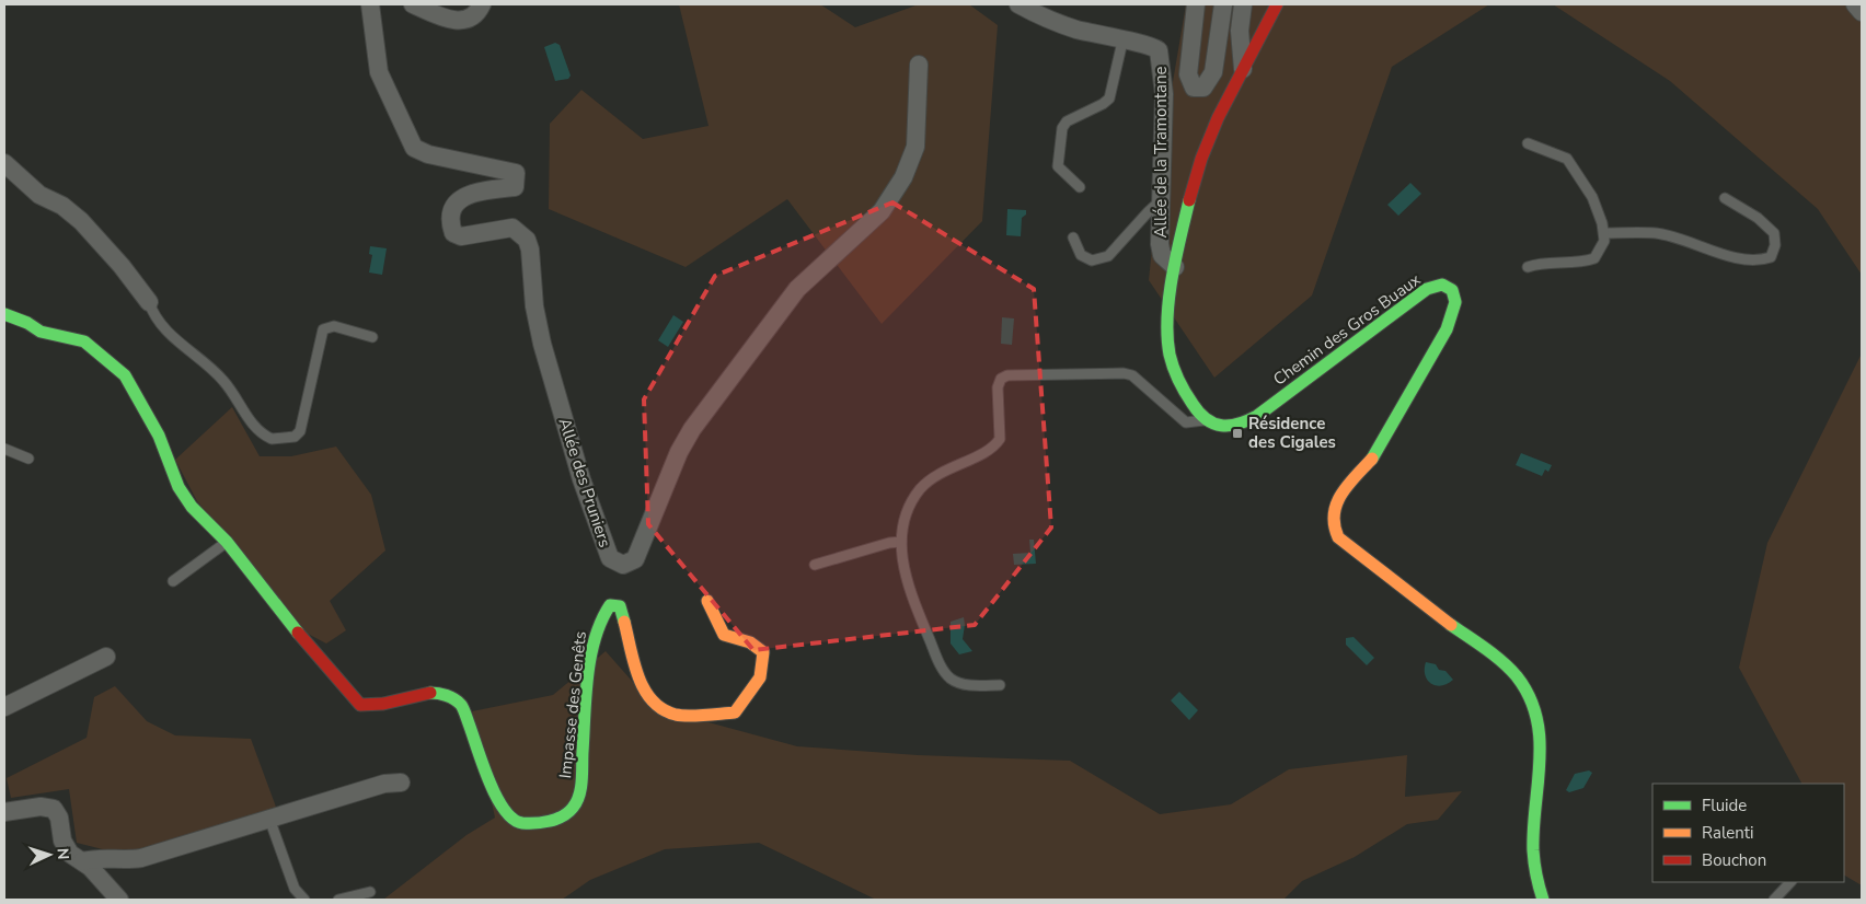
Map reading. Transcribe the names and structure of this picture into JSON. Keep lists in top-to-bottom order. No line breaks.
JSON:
{"streets":{"street":["Allée de la Tramontane","Chemin des Gros Buaux","Allée des Pruniers","Impasse des Genêts"]},"places":{"transit":["Résidence des Cigales"]},"legend":["Fluide","Ralenti","Bouchon"],"north":"right"}
